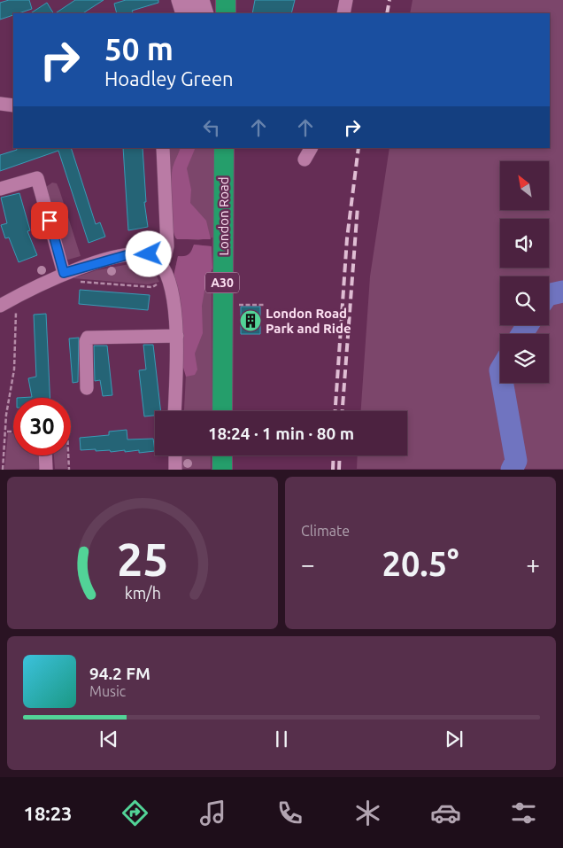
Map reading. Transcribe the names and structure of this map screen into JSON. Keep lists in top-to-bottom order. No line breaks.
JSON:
{"streets":{"highway":["London Road","A30"]},"places":{"building":["London Road Park and Ride"]},"north":"top left","page":{"turn":["50 m","Hoadley Green"],"limit":"30","trip":"18:24 · 1 min · 80 m","tile":"Climate","heat":["−","20.5°","+"],"song":["94.2 FM","Music"],"tabs":"18:23","gauge":["25","km/h"]}}
